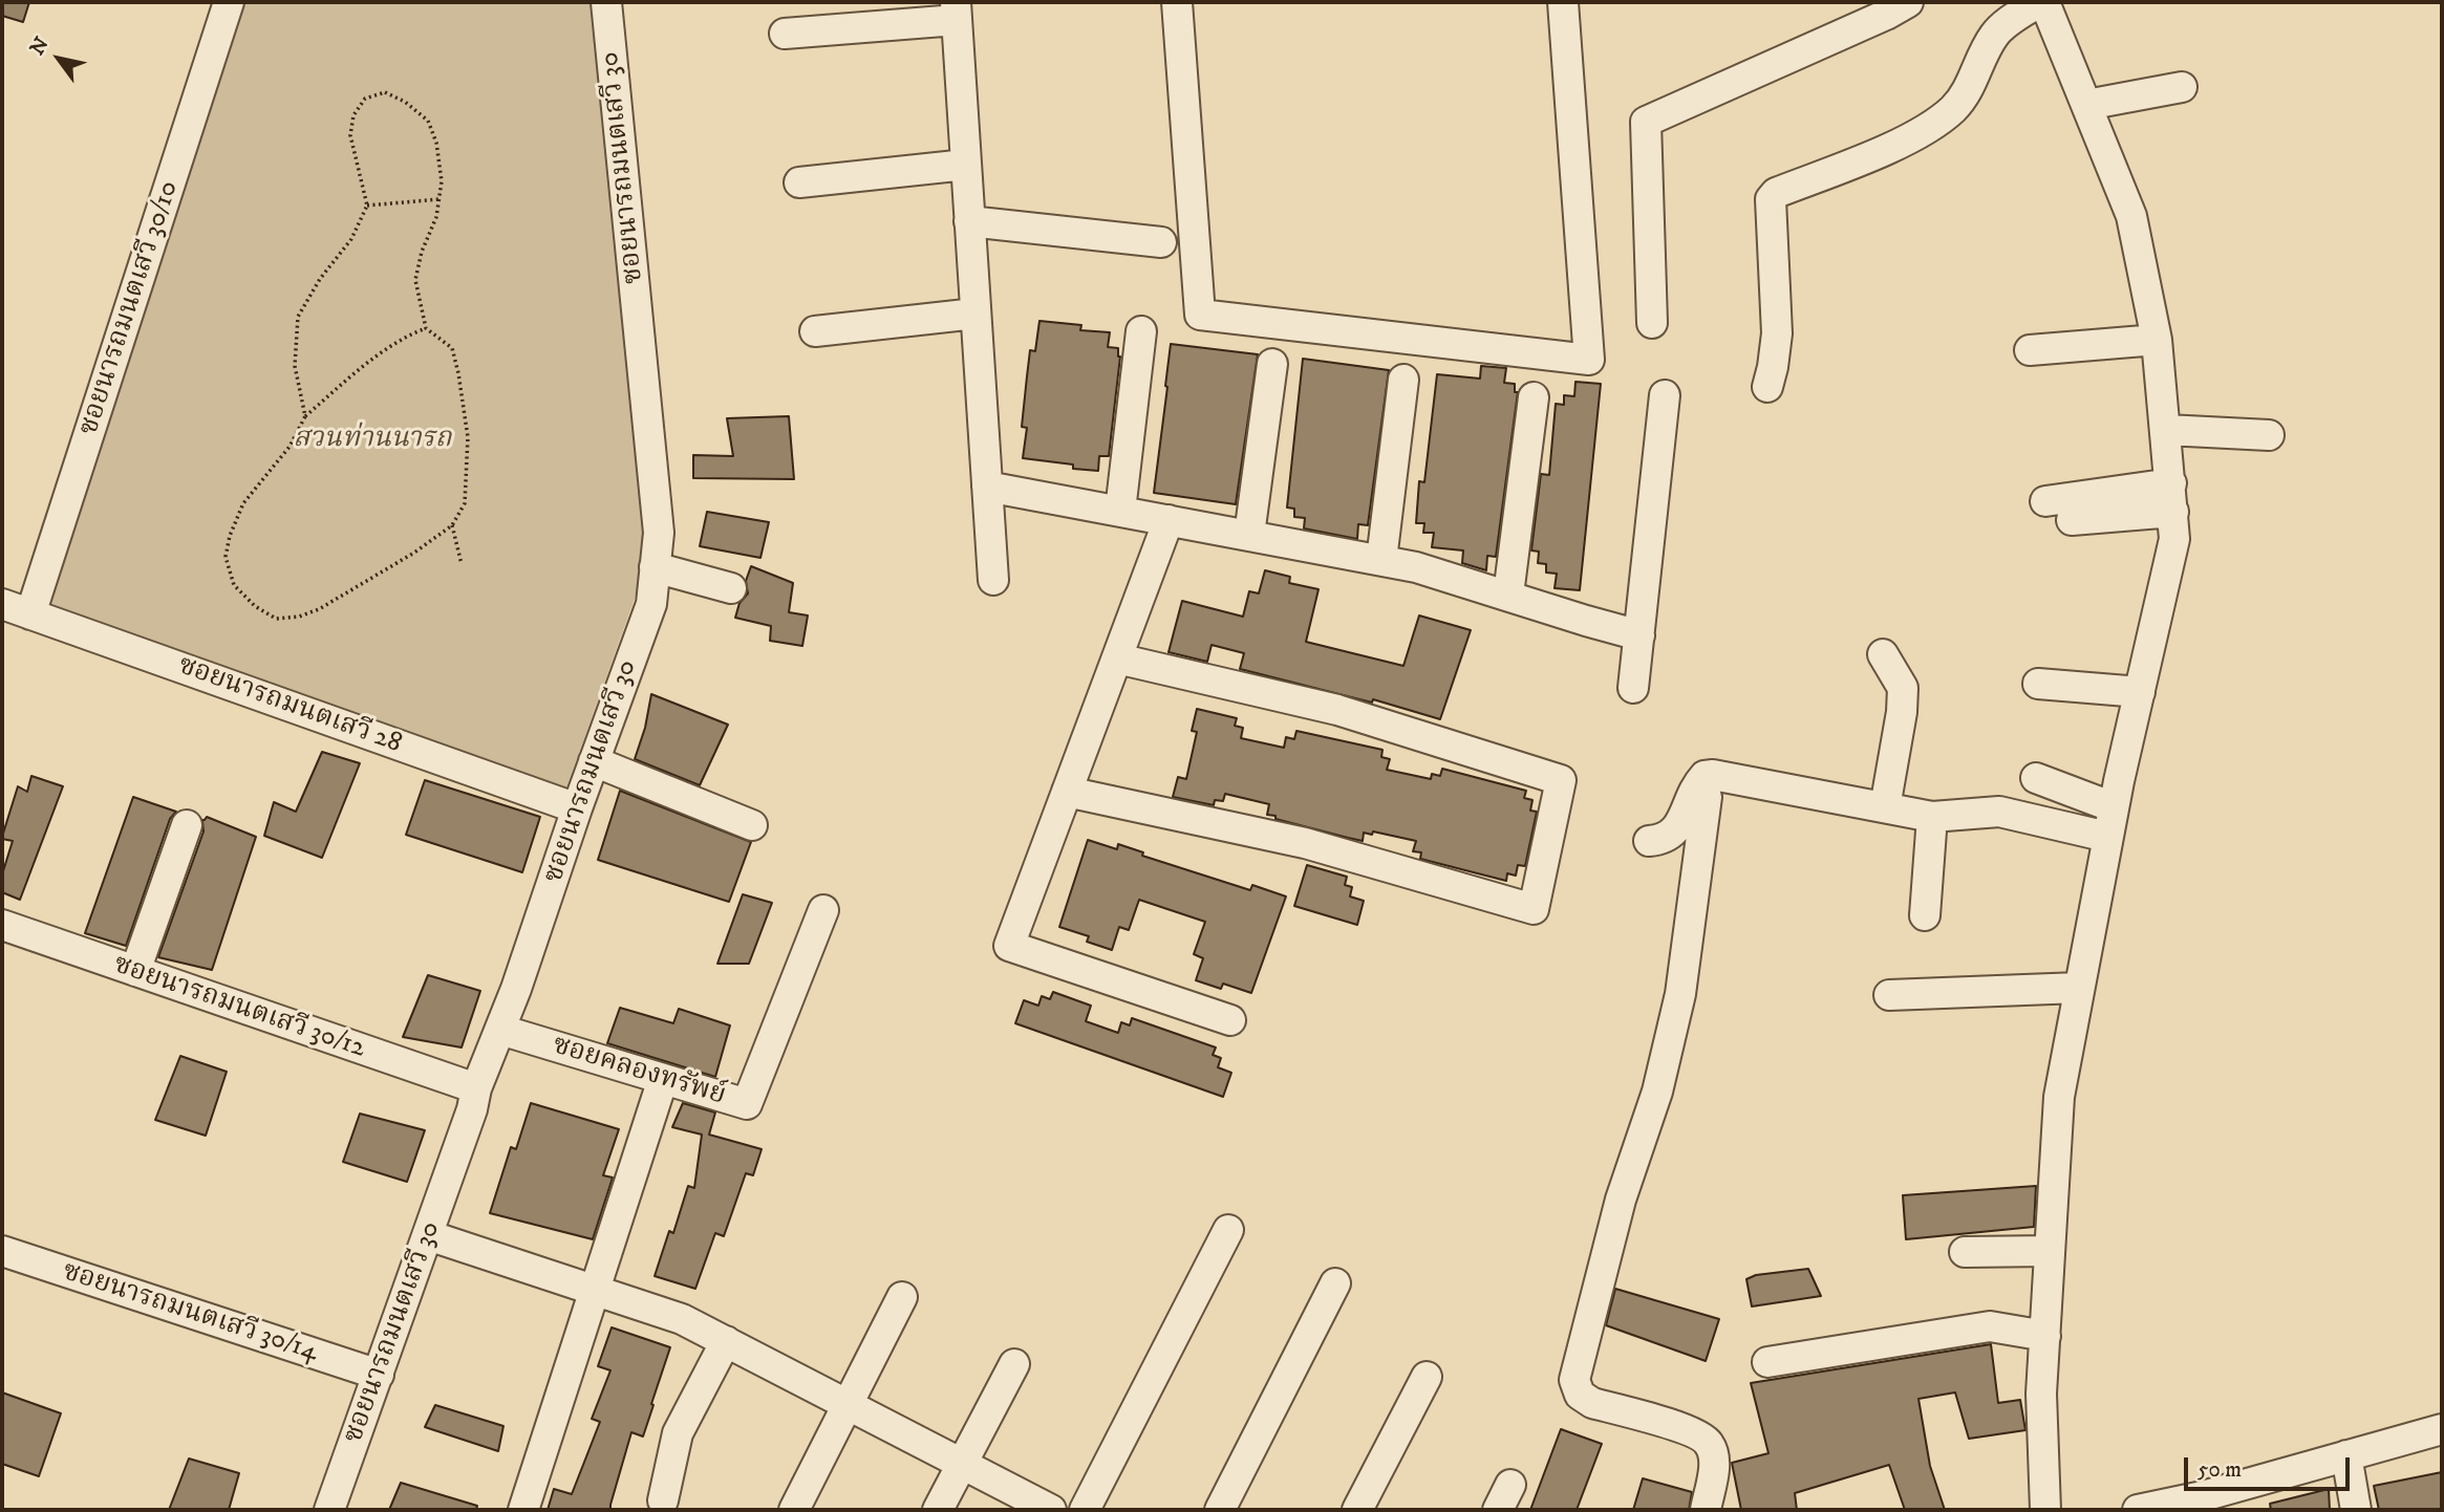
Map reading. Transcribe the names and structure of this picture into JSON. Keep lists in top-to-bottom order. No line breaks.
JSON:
{"streets":{"street":["ซอยนารถมนตเสวี 30","ซอยนารถมนตเสวี 30/10","ซอยนารถมนตเสวี 28","ซอยนารถมนตเสวี 30/12","ซอยคลองทรัพย์","ซอยนารถมนตเสวี 30/14"]},"crossings":[["ซอยนารถมนตเสวี 30","ซอยนารถมนตเสวี 28"],["ซอยนารถมนตเสวี 30","ซอยนารถมนตเสวี 30/12"],["ซอยนารถมนตเสวี 30","ซอยคลองทรัพย์"],["ซอยนารถมนตเสวี 30","ซอยนารถมนตเสวี 30/14"],["ซอยนารถมนตเสวี 30/10","ซอยนารถมนตเสวี 28"]],"parks":["สวนท่านนารถ"],"scale_bar":"50 m","north":"top left"}
